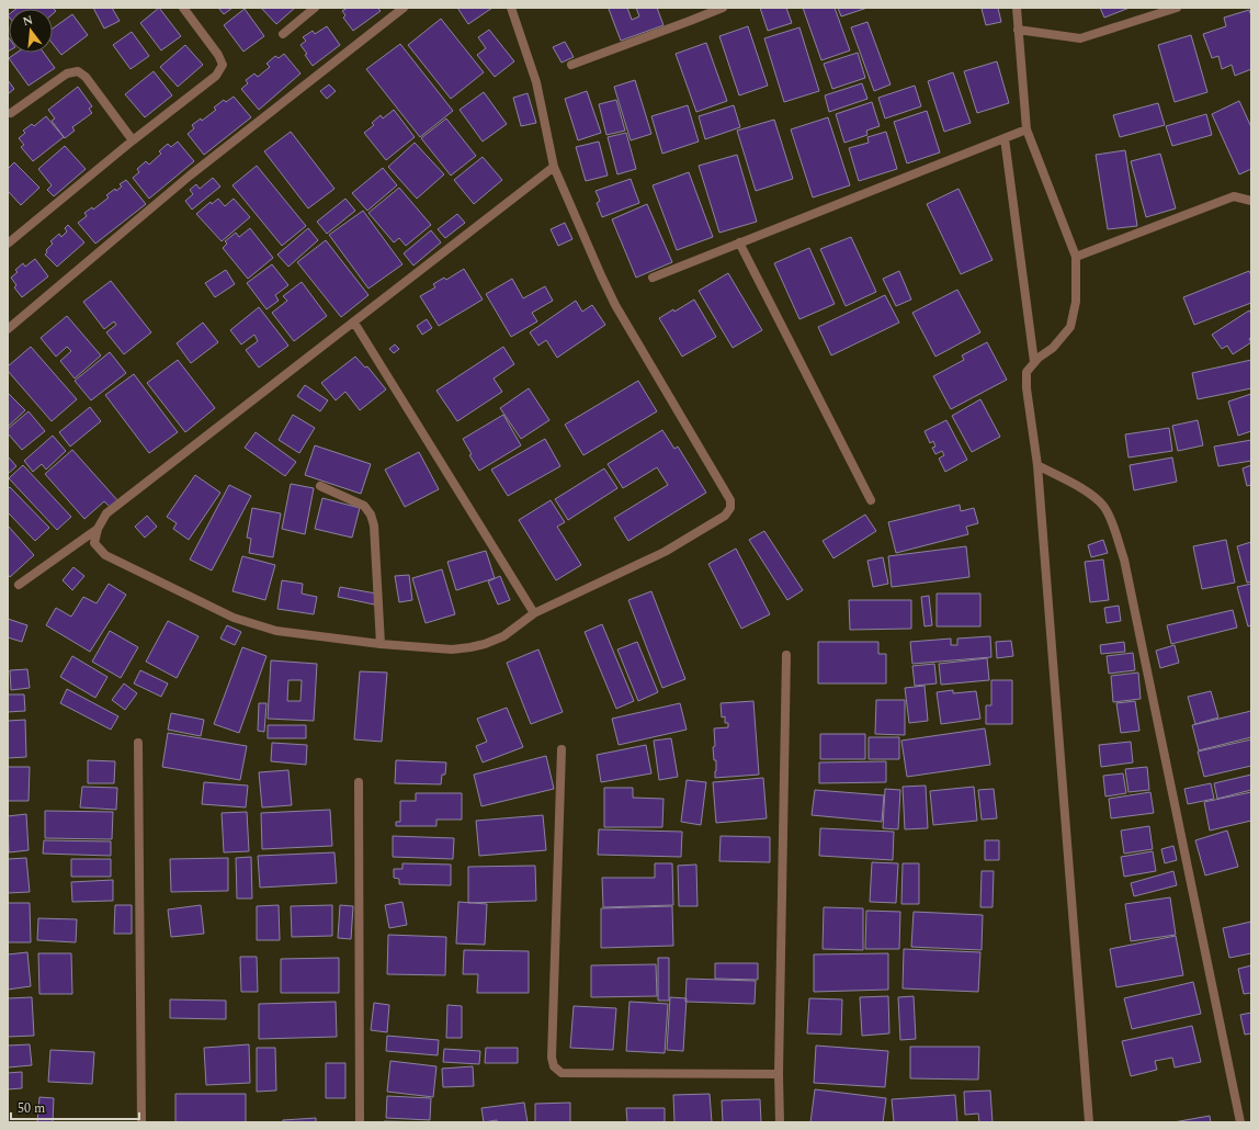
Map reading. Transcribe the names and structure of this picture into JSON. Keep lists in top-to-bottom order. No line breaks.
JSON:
{"scale_bar":"50 m","north":"top"}
